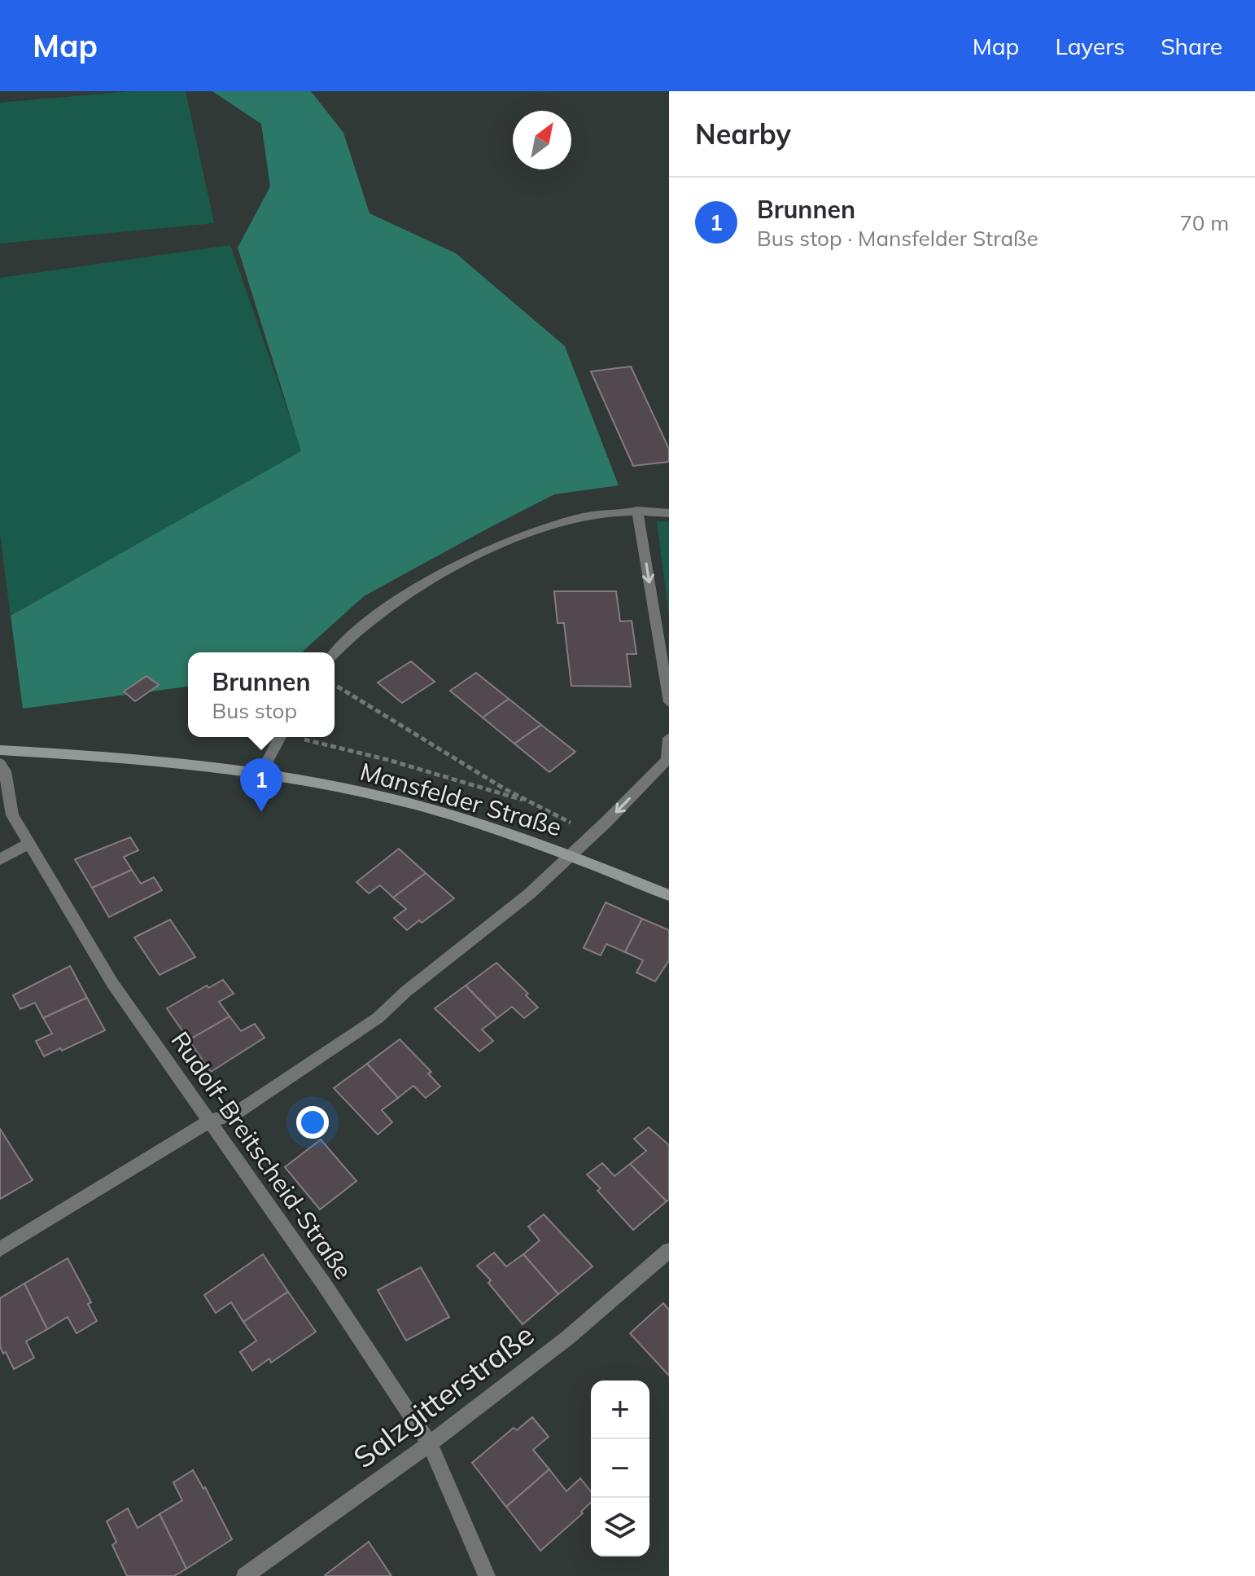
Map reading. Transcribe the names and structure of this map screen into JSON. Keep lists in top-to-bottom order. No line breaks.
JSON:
{"streets":{"street":["Mansfelder Straße","Rudolf-Breitscheid-Straße","Salzgitterstraße"]},"crossings":[["Rudolf-Breitscheid-Straße","Salzgitterstraße"]],"north":"top right","page":{"header":"Map","nav":["Map","Layers","Share"],"heading":"Nearby","list":[{"mark":"1","name":"Brunnen","note":"Bus stop · Mansfelder Straße","value":"70 m"}],"popup":["Brunnen","Bus stop"],"pins":"1","map_buttons":["+","−"]}}
